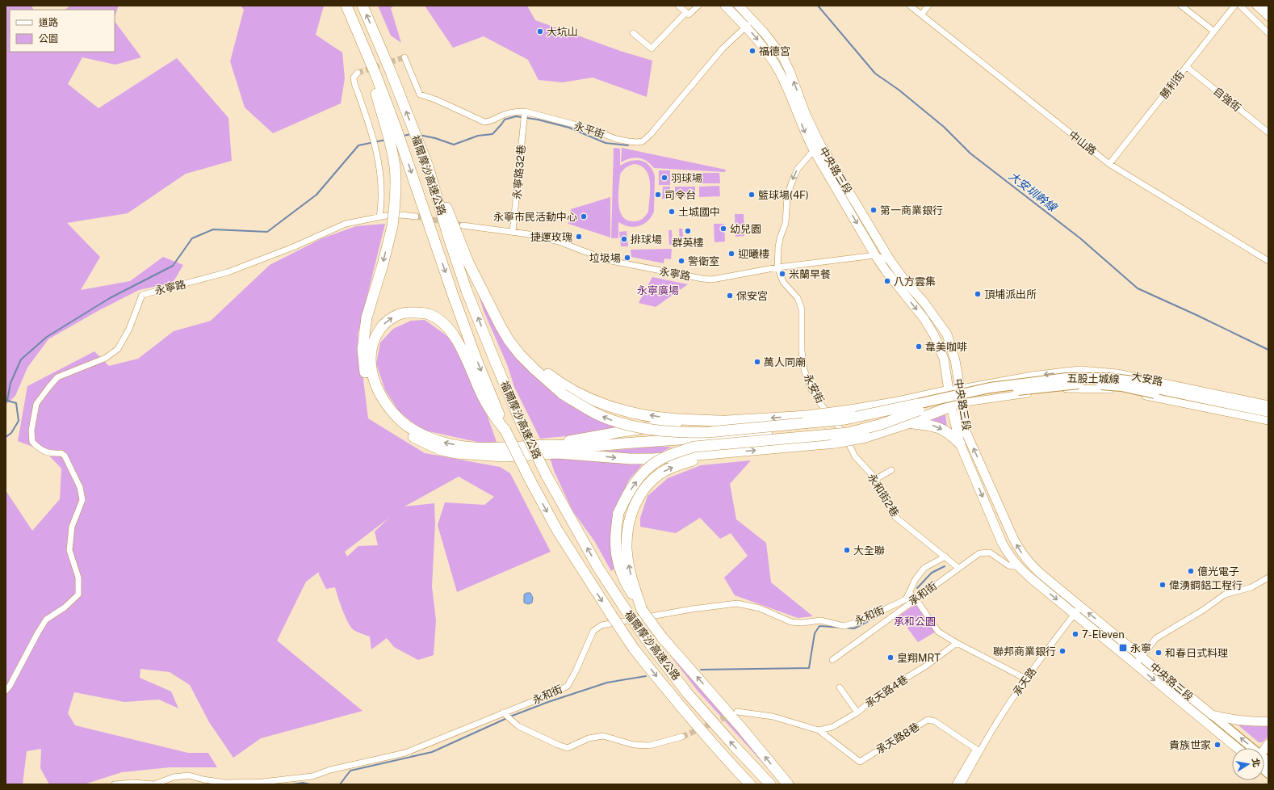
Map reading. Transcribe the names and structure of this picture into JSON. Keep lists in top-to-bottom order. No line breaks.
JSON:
{"streets":{"highway":["福爾摩沙高速公路","五股土城線"],"main road":["中央路三段"],"street":["勝利街","自強街","永平街","中山路","永寧路32巷","永寧路","大安路","永安街","永和街2巷","承和街","永和街","承天路","承天路4巷","承天路8巷"]},"crossings":[["勝利街","自強街"],["勝利街","中山路"],["永平街","中央路三段"],["永平街","永寧路32巷"],["中央路三段","永寧路"],["中央路三段","大安路"],["中央路三段","承和街"],["中央路三段","承天路"],["永寧路32巷","永寧路"],["永寧路","永安街"],["永安街","永和街2巷"],["永和街2巷","承和街"],["永和街2巷","永和街"],["承天路","承天路8巷"],["承天路4巷","承天路8巷"]],"water":["大安圳幹線"],"parks":["永寧廣場","承和公園"],"places":{"other":["大坑山","福德宮","羽球場","司令台","籃球場(4F)","第一商業銀行","土城國中","永寧市民活動中心","幼兒園","群英樓","捷運玫瑰","排球場","迎曦樓","垃圾場","警衛室","米蘭早餐","八方雲集","頂埔派出所","保安宮","韋美咖啡","萬人同廟","大全聯","億光電子","偉湧鋼鋁工程行","7-Eleven","聯邦商業銀行","和春日式料理","皇翔MRT","貴族世家"],"transit":["永寧"]},"legend":["道路","公園"],"north":"right"}
